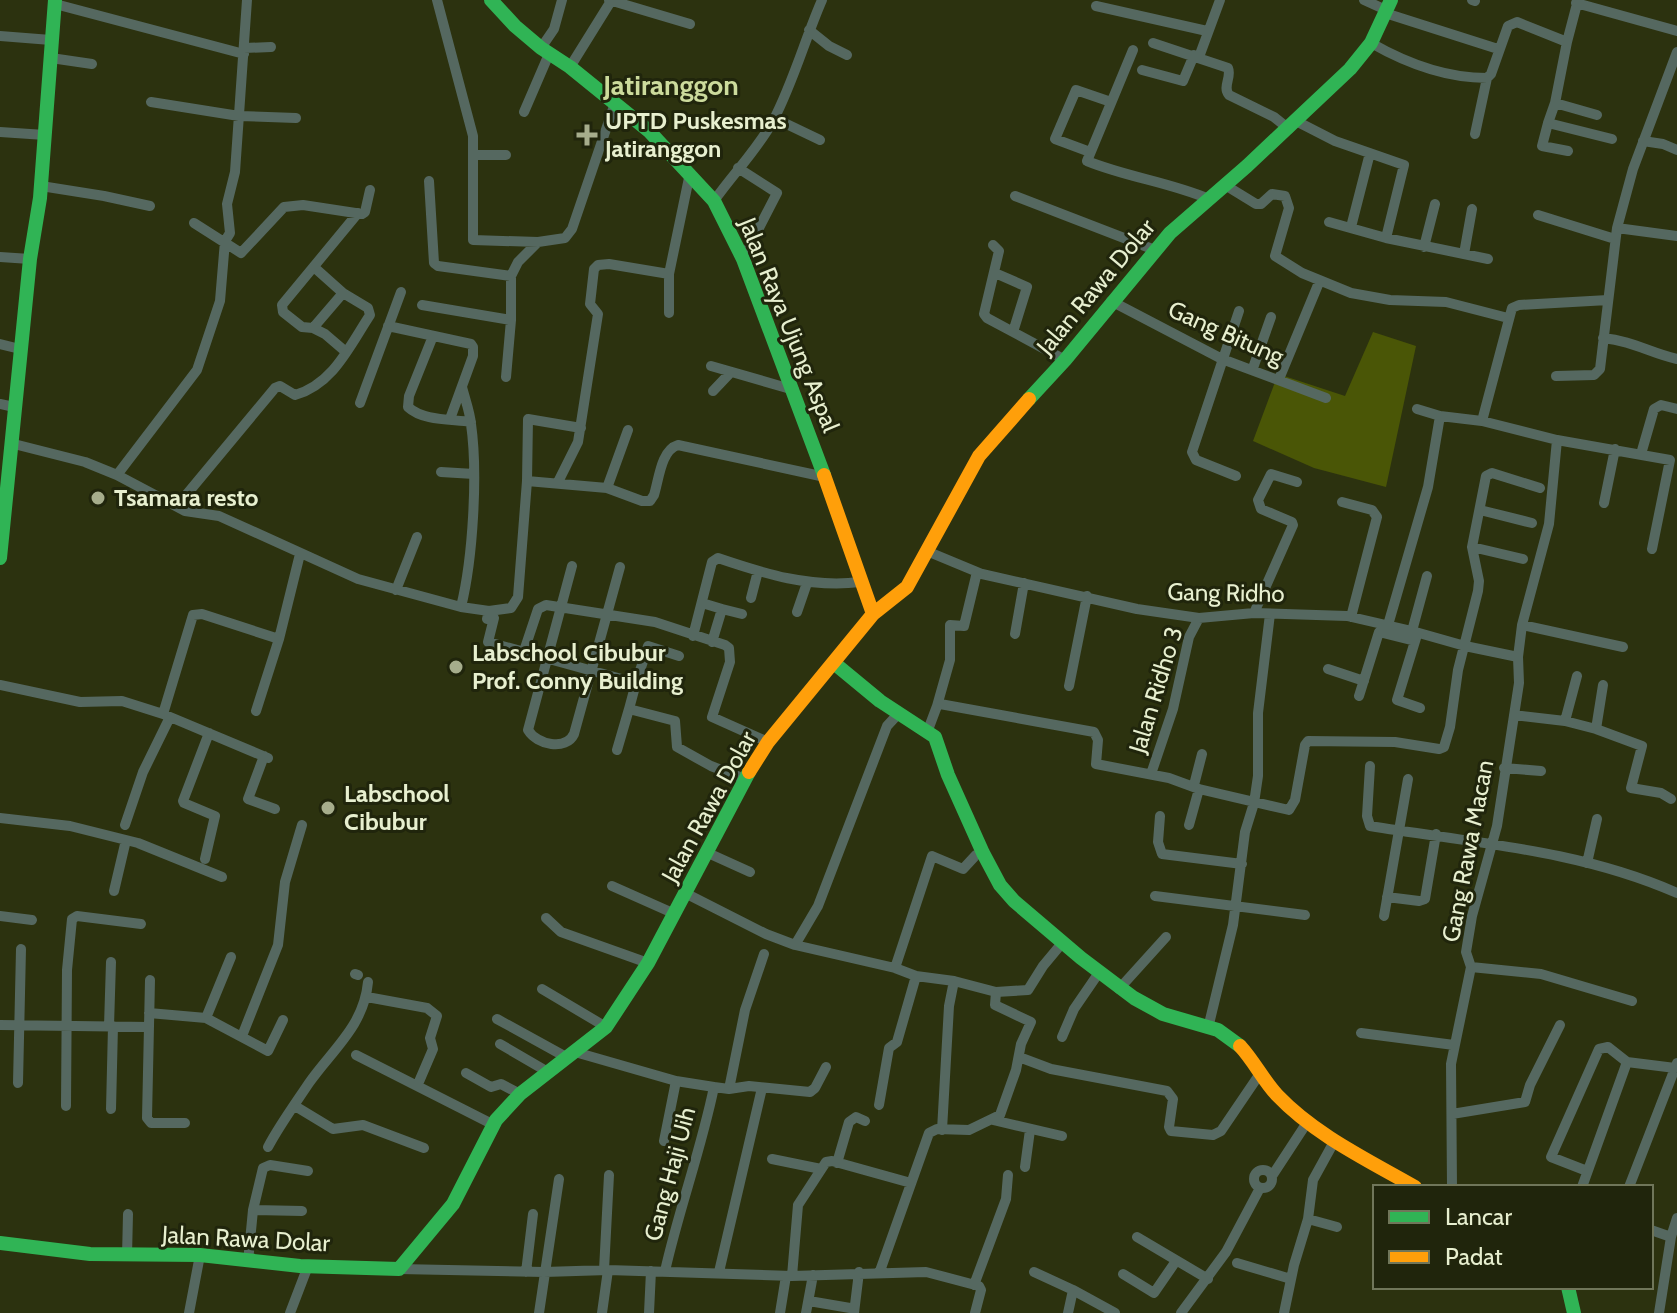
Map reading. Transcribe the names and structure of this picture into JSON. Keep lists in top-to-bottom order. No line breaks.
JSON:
{"streets":{"street":["Jalan Rawa Dolar","Jalan Raya Ujung Aspal","Gang Bitung","Gang Ridho","Jalan Ridho 3","Gang Rawa Macan","Gang Haji Uih"]},"crossings":[["Jalan Rawa Dolar","Jalan Raya Ujung Aspal"],["Jalan Rawa Dolar","Gang Bitung"],["Jalan Rawa Dolar","Gang Ridho"],["Gang Ridho","Jalan Ridho 3"],["Gang Ridho","Gang Rawa Macan"]],"districts":["Jatiranggon"],"places":{"health":["UPTD Puskesmas Jatiranggon"],"other":["Tsamara resto","Labschool Cibubur Prof. Conny Building","Labschool Cibubur"]},"legend":["Lancar","Padat"]}
